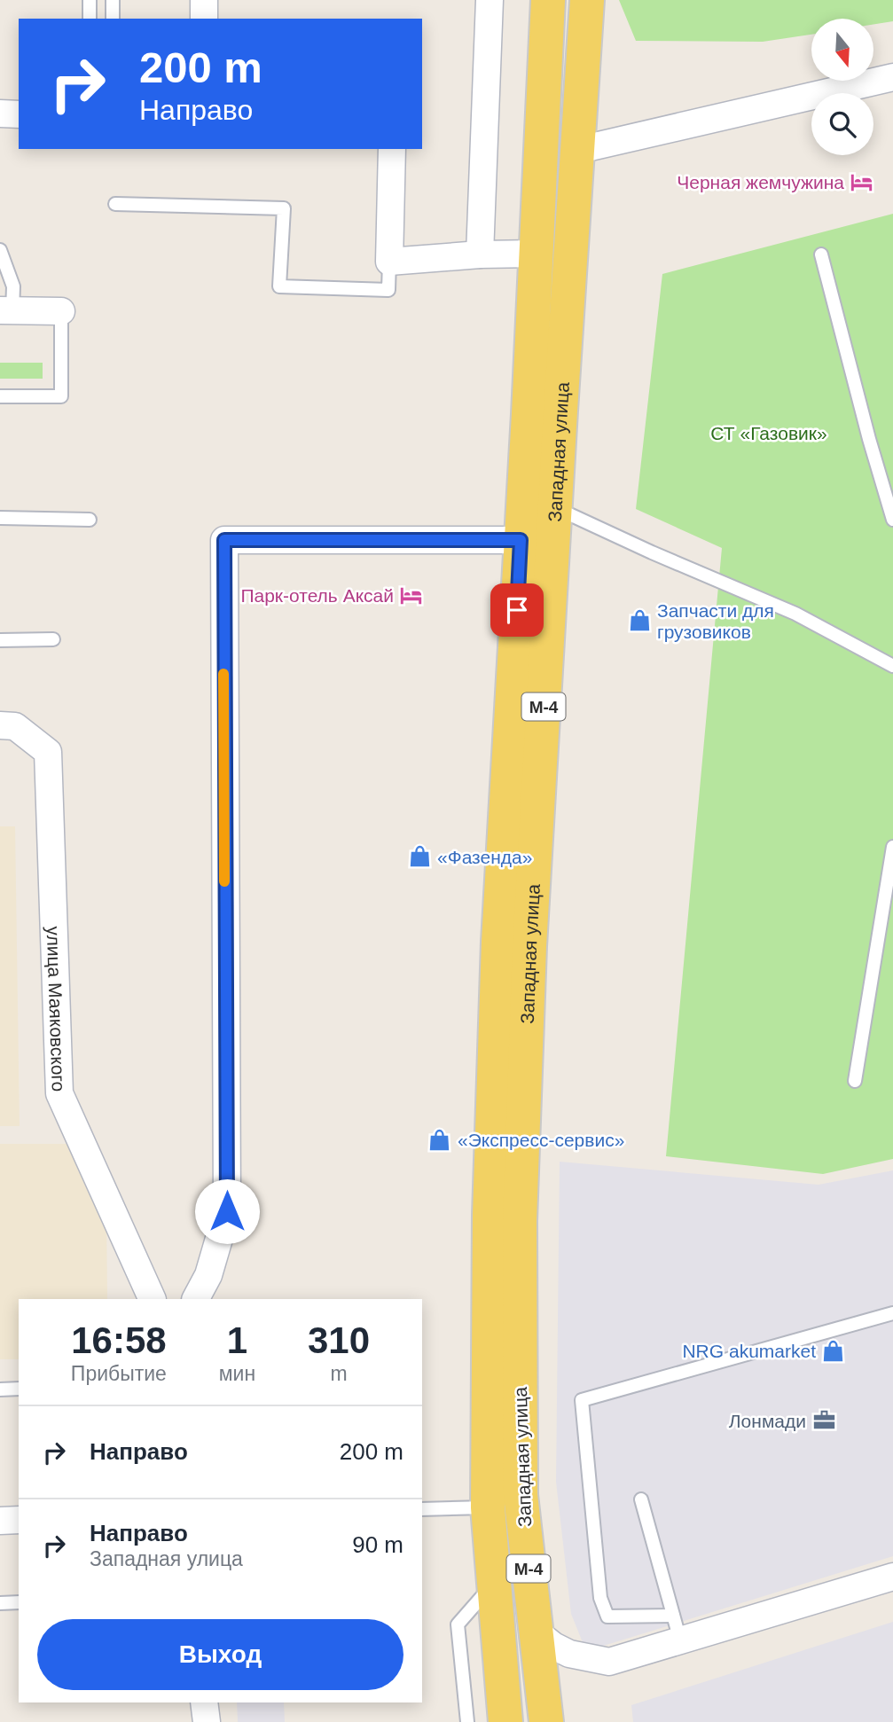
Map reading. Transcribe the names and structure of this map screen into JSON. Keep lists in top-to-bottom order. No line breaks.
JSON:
{"streets":{"main road":["Западная улица","М-4"],"street":["улица Маяковского"]},"parks":["СТ «Газовик»"],"places":{"hotel":["Черная жемчужина","Парк-отель Аксай"],"shop":["Запчасти для грузовиков","«Фазенда»","«Экспресс-сервис»","NRG akumarket"],"office":["Лонмади"]},"north":"bottom","page":{"turn":["200 m","Направо"],"eta":["16:58","Прибытие","1","мин","310","m"],"list":[{"name":"Направо","value":"200 m"},{"name":"Направо","note":"Западная улица","value":"90 m"}],"buttons":"Выход"}}
